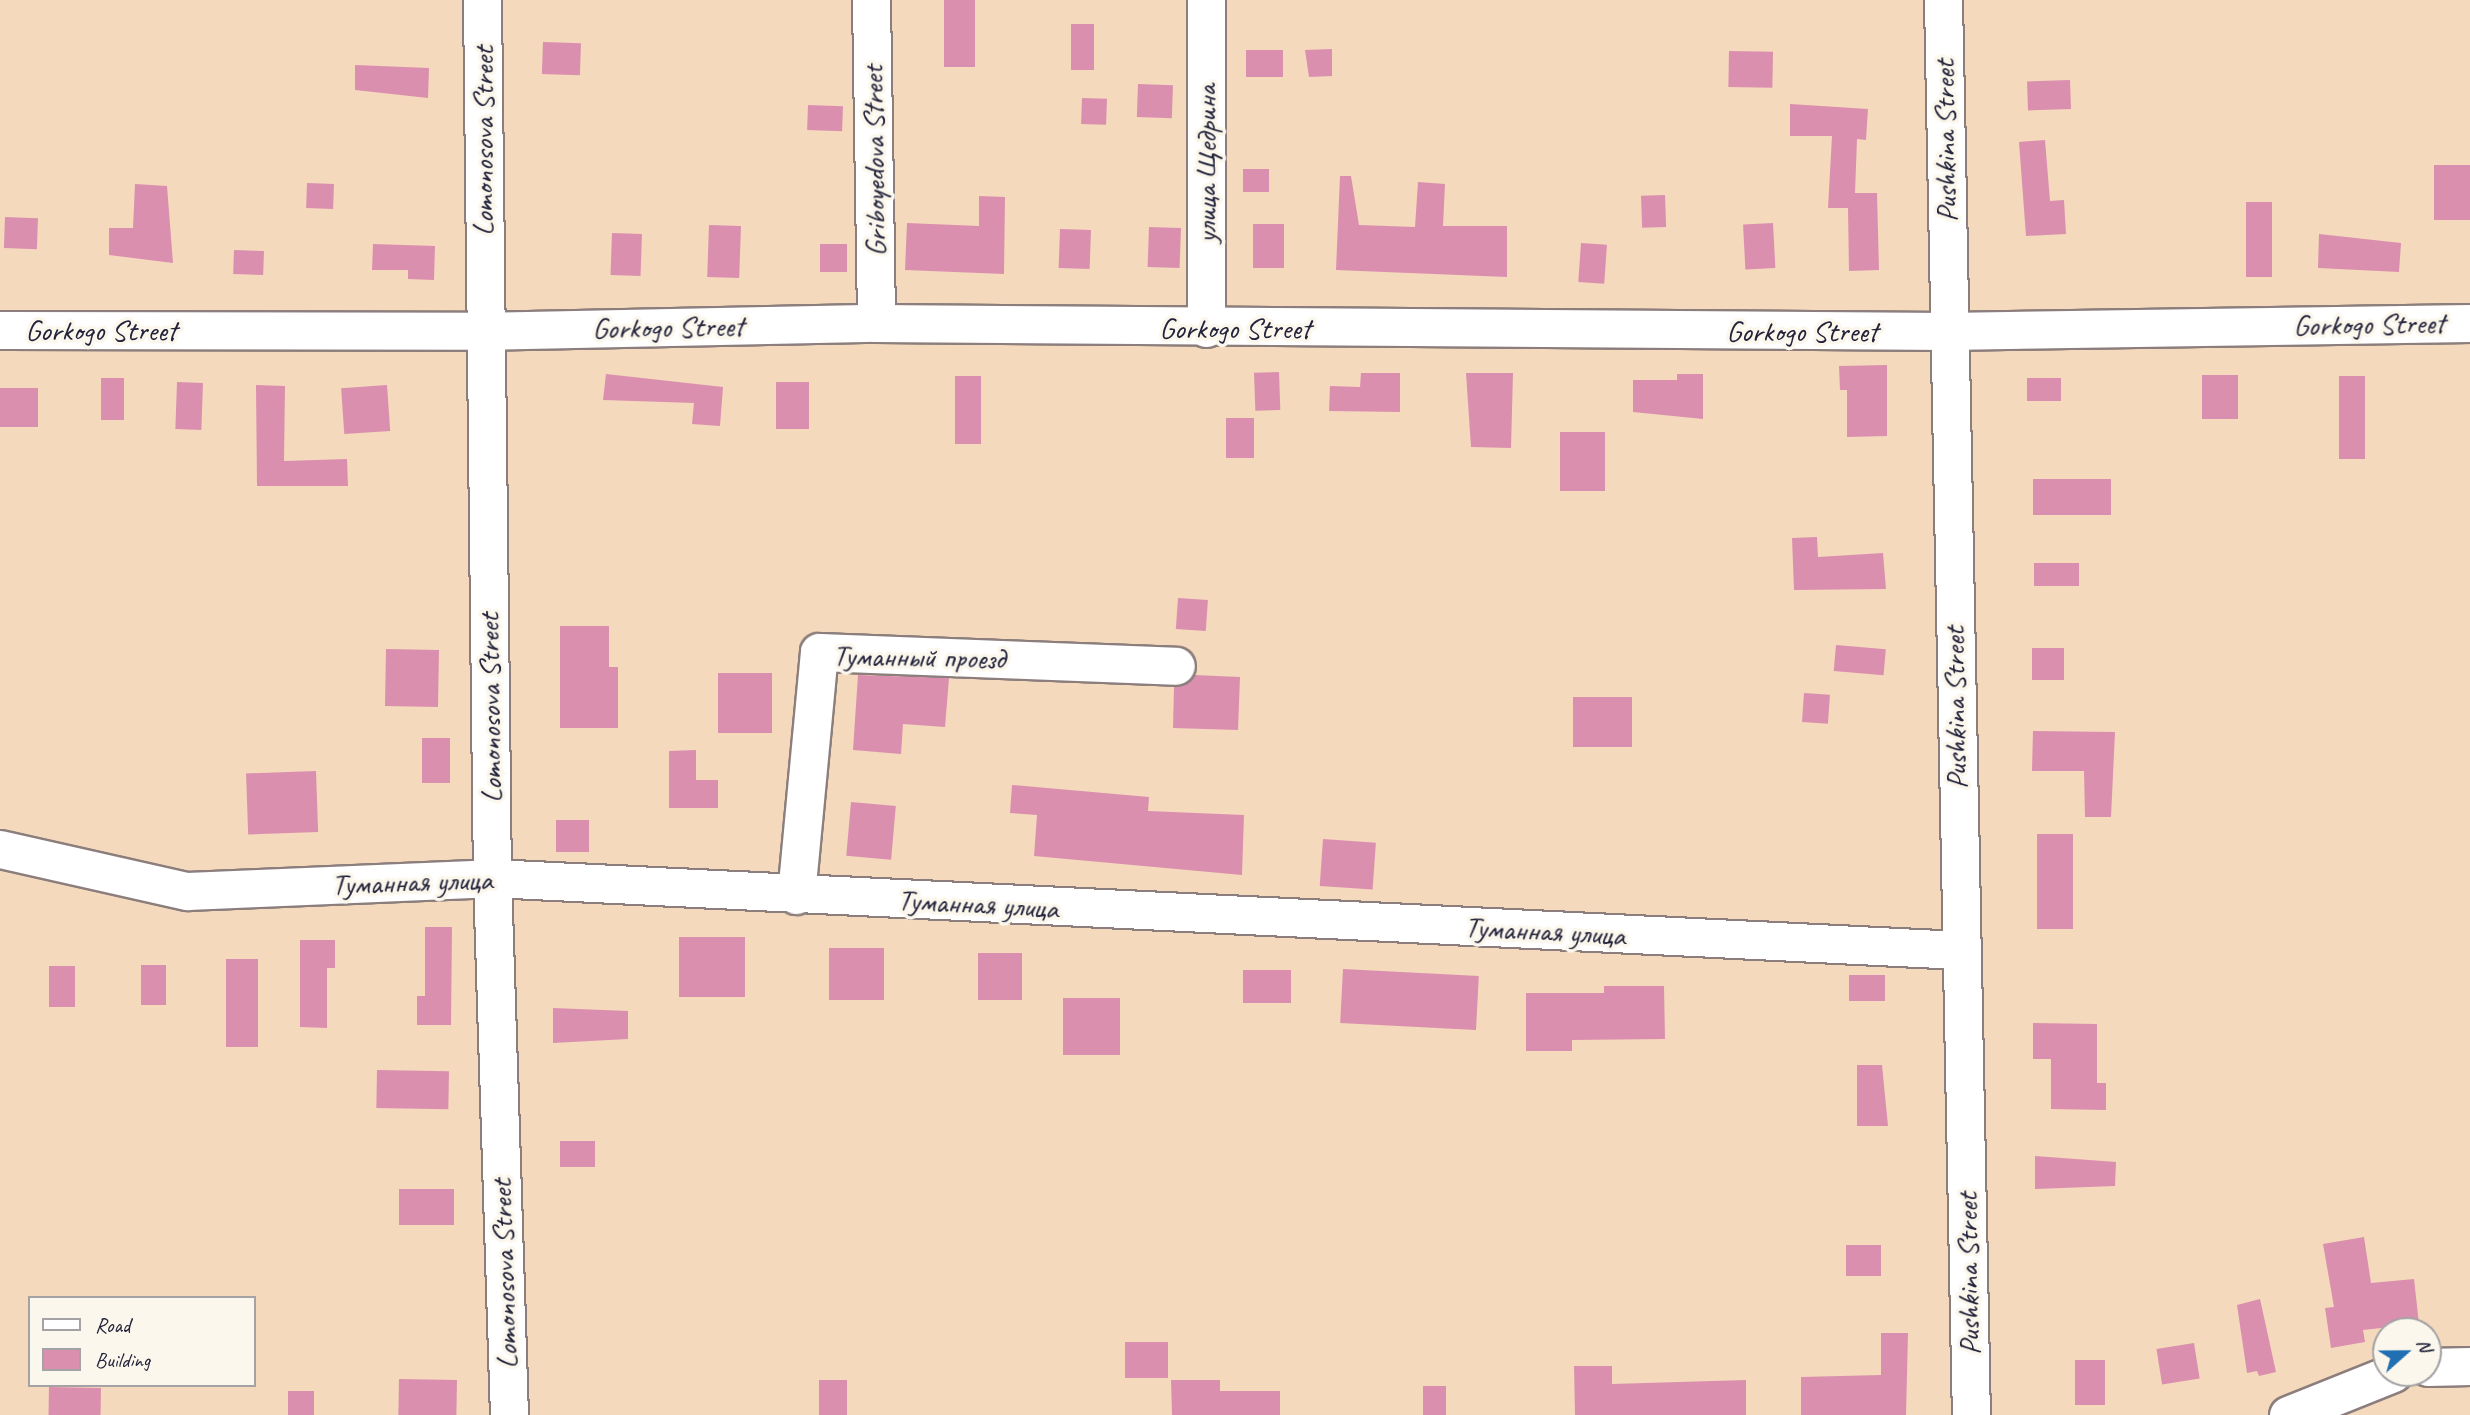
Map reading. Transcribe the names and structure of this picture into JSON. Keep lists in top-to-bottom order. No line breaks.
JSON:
{"streets":{"street":["Lomonosova Street","Pushkina Street","Griboyedova Street","улица Щедрина","Gorkogo Street","Туманный проезд","Туманная улица"]},"crossings":[["Lomonosova Street","Gorkogo Street"],["Lomonosova Street","Туманная улица"],["Pushkina Street","Gorkogo Street"],["Pushkina Street","Туманная улица"],["Griboyedova Street","Gorkogo Street"],["улица Щедрина","Gorkogo Street"],["Туманный проезд","Туманная улица"]],"legend":["Road","Building"],"north":"right"}
